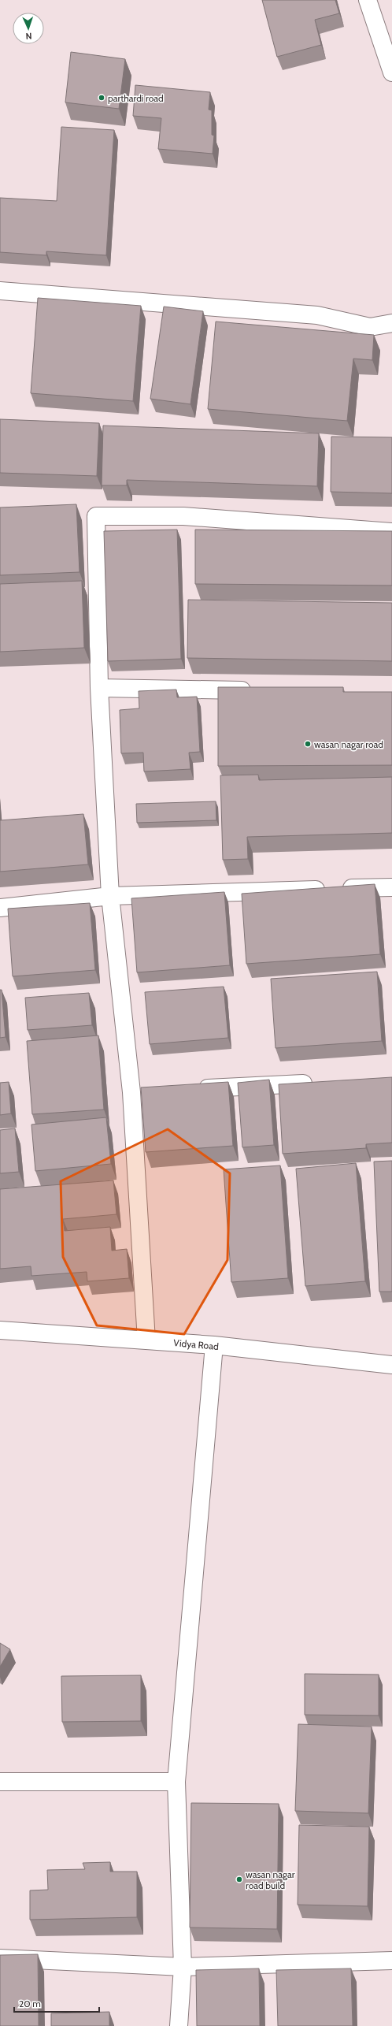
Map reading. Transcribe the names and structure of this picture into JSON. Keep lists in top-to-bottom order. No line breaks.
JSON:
{"streets":{"street":["Vidya Road"]},"places":["parthardi road","wasan nagar road","wasan nagar road build"],"scale_bar":"20 m","north":"bottom"}
